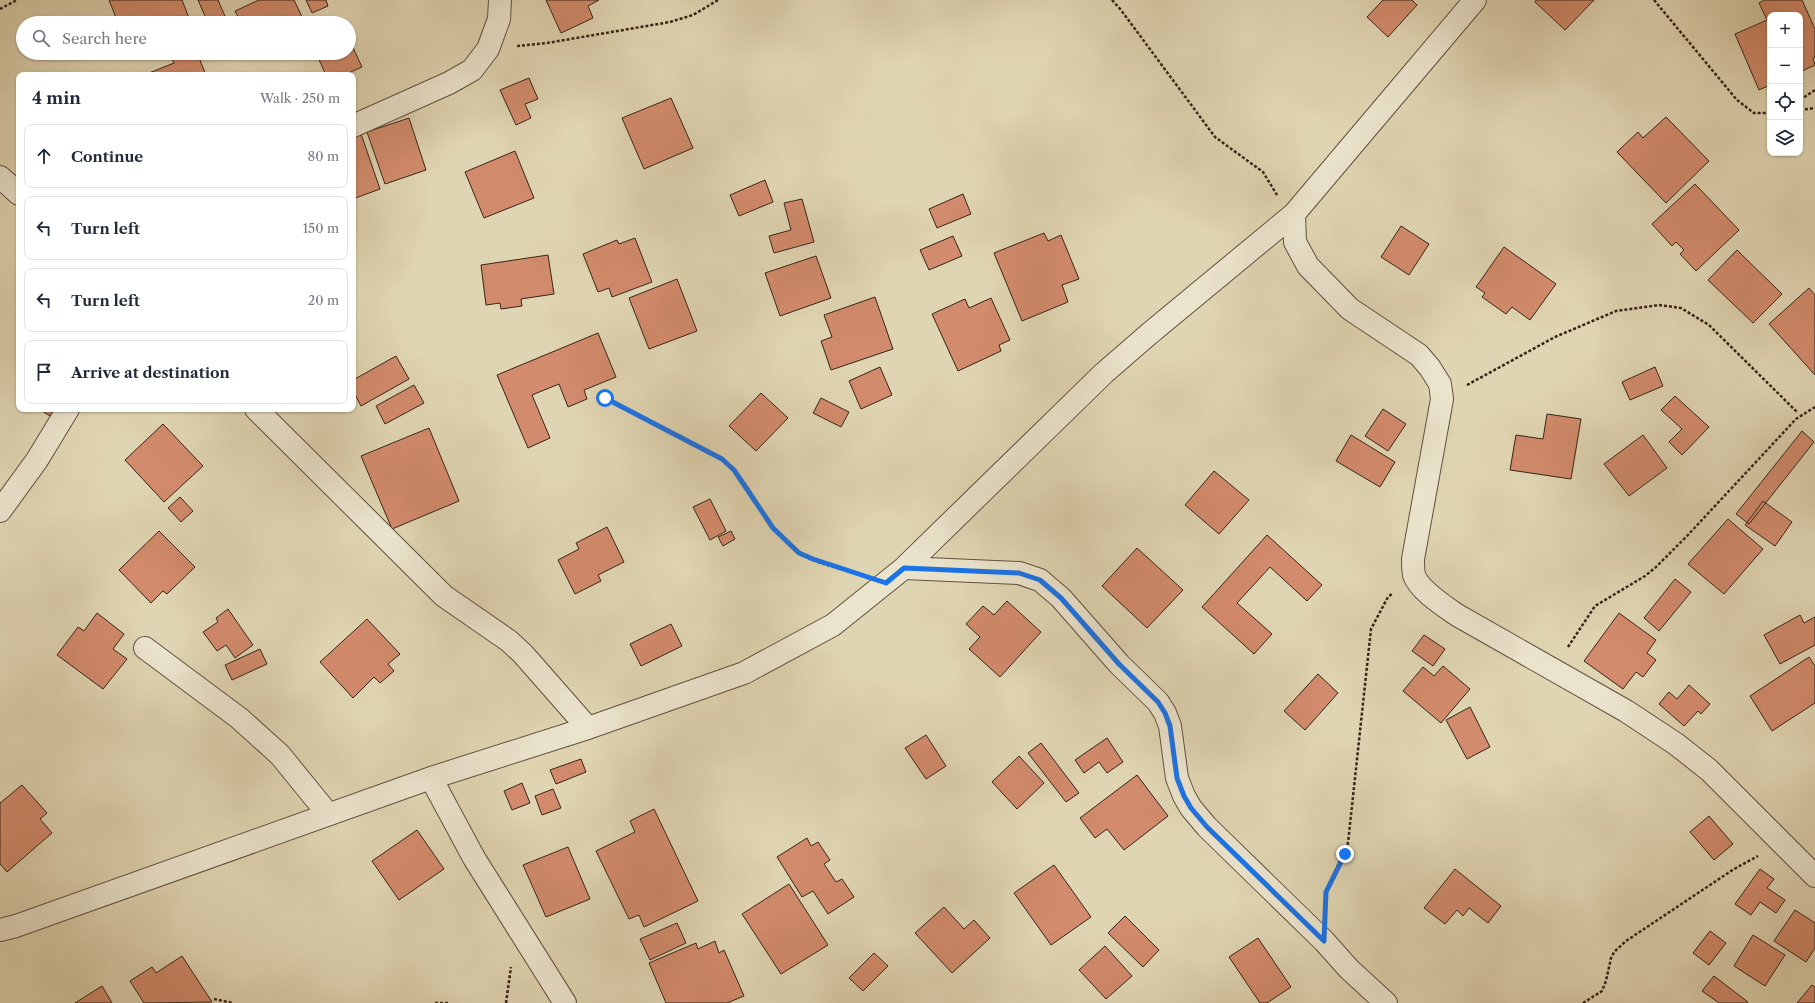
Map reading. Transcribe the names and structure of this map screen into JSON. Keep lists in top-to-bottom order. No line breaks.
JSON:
{"page":{"map_buttons":["+","−"],"search":"Search here","heading":["4 min","Walk · 250 m"],"list":[["Continue","80 m"],["Turn left","150 m"],["Turn left","20 m"],"Arrive at destination"]}}
